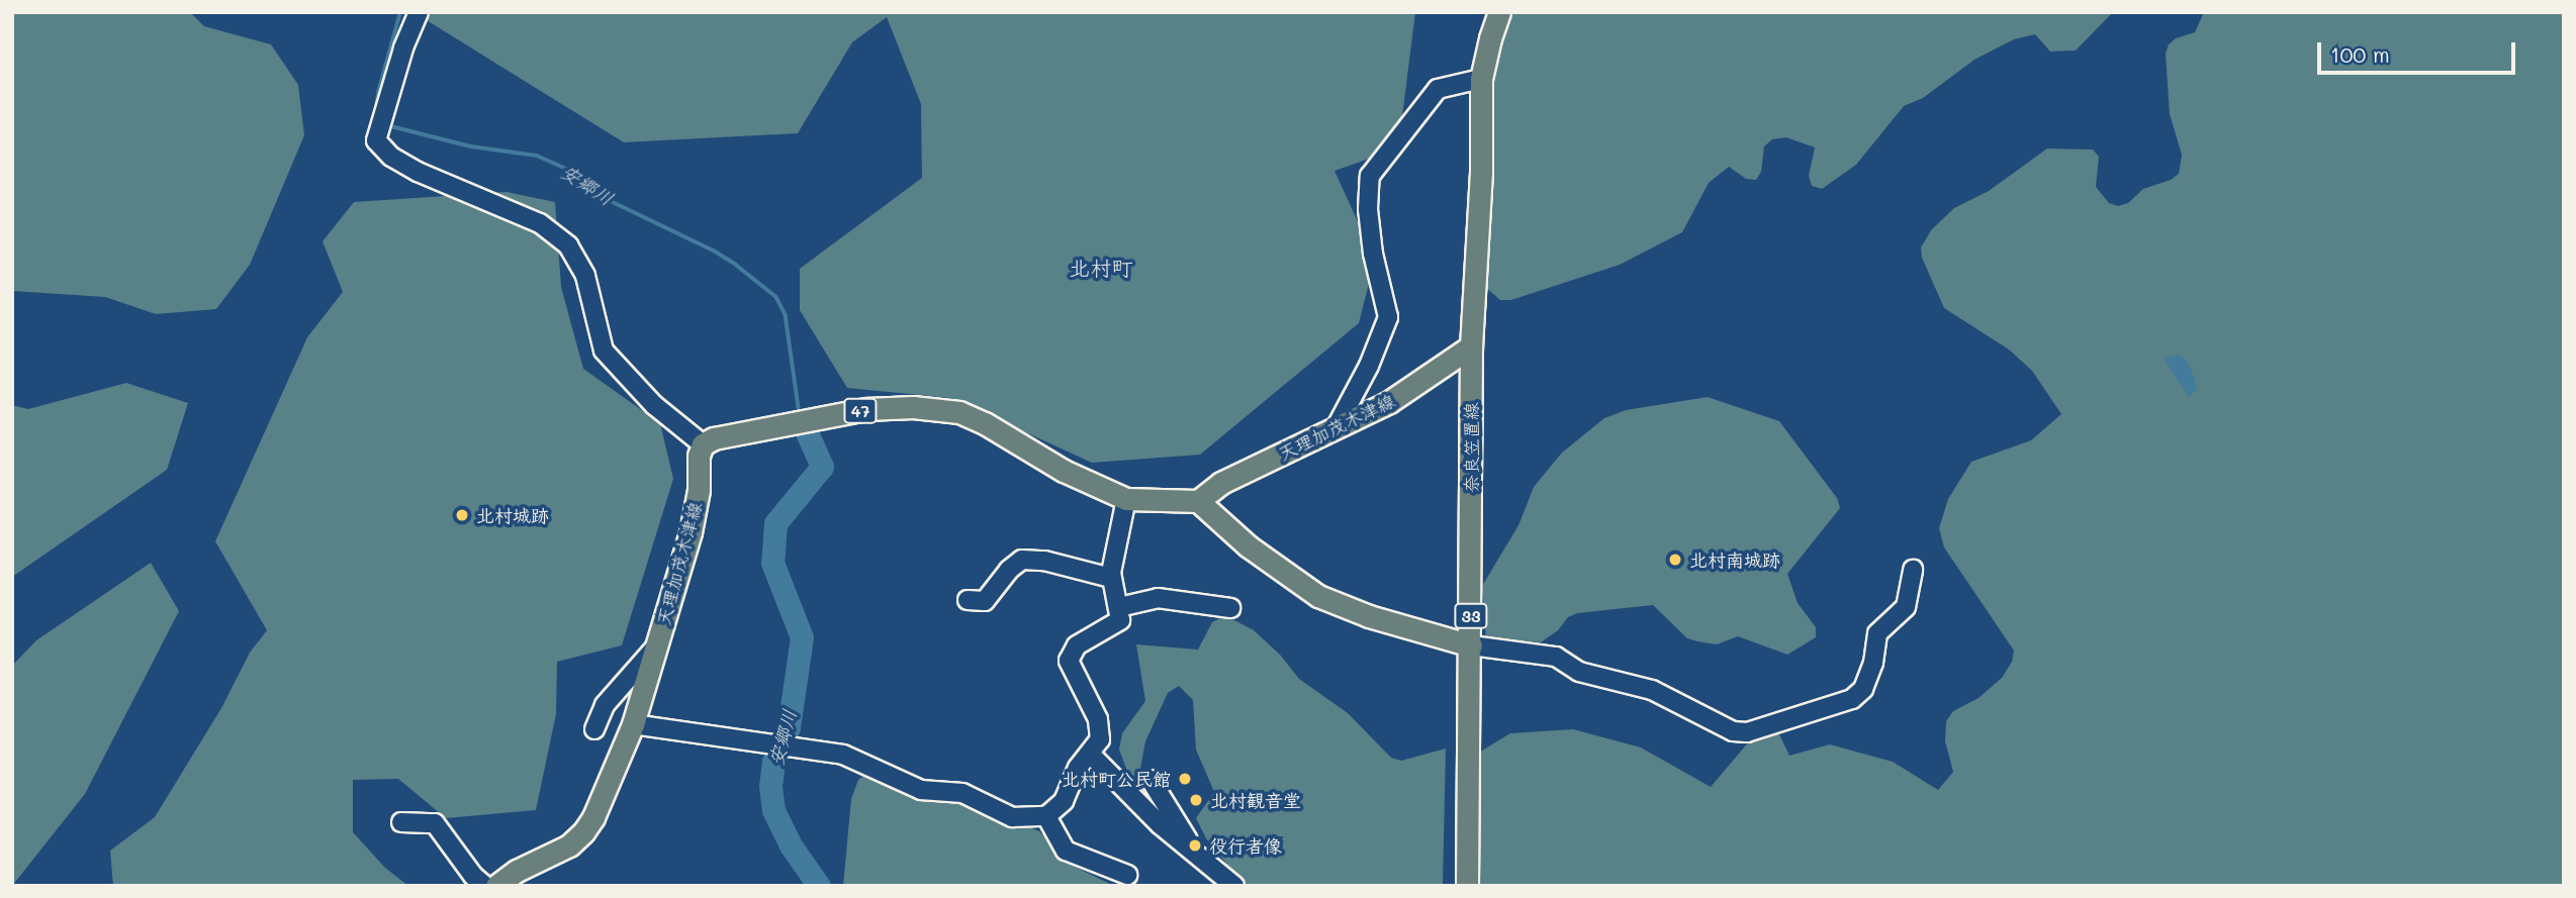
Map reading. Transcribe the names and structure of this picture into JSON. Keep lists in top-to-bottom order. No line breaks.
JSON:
{"streets":{"main road":["47","天理加茂木津線","奈良笠置線","33"]},"crossings":[["47","天理加茂木津線"],["天理加茂木津線","奈良笠置線"]],"districts":["北村町"],"water":["安郷川"],"places":["北村城跡","北村南城跡","北村町公民館","北村観音堂","役行者像"],"scale_bar":"100 m"}
